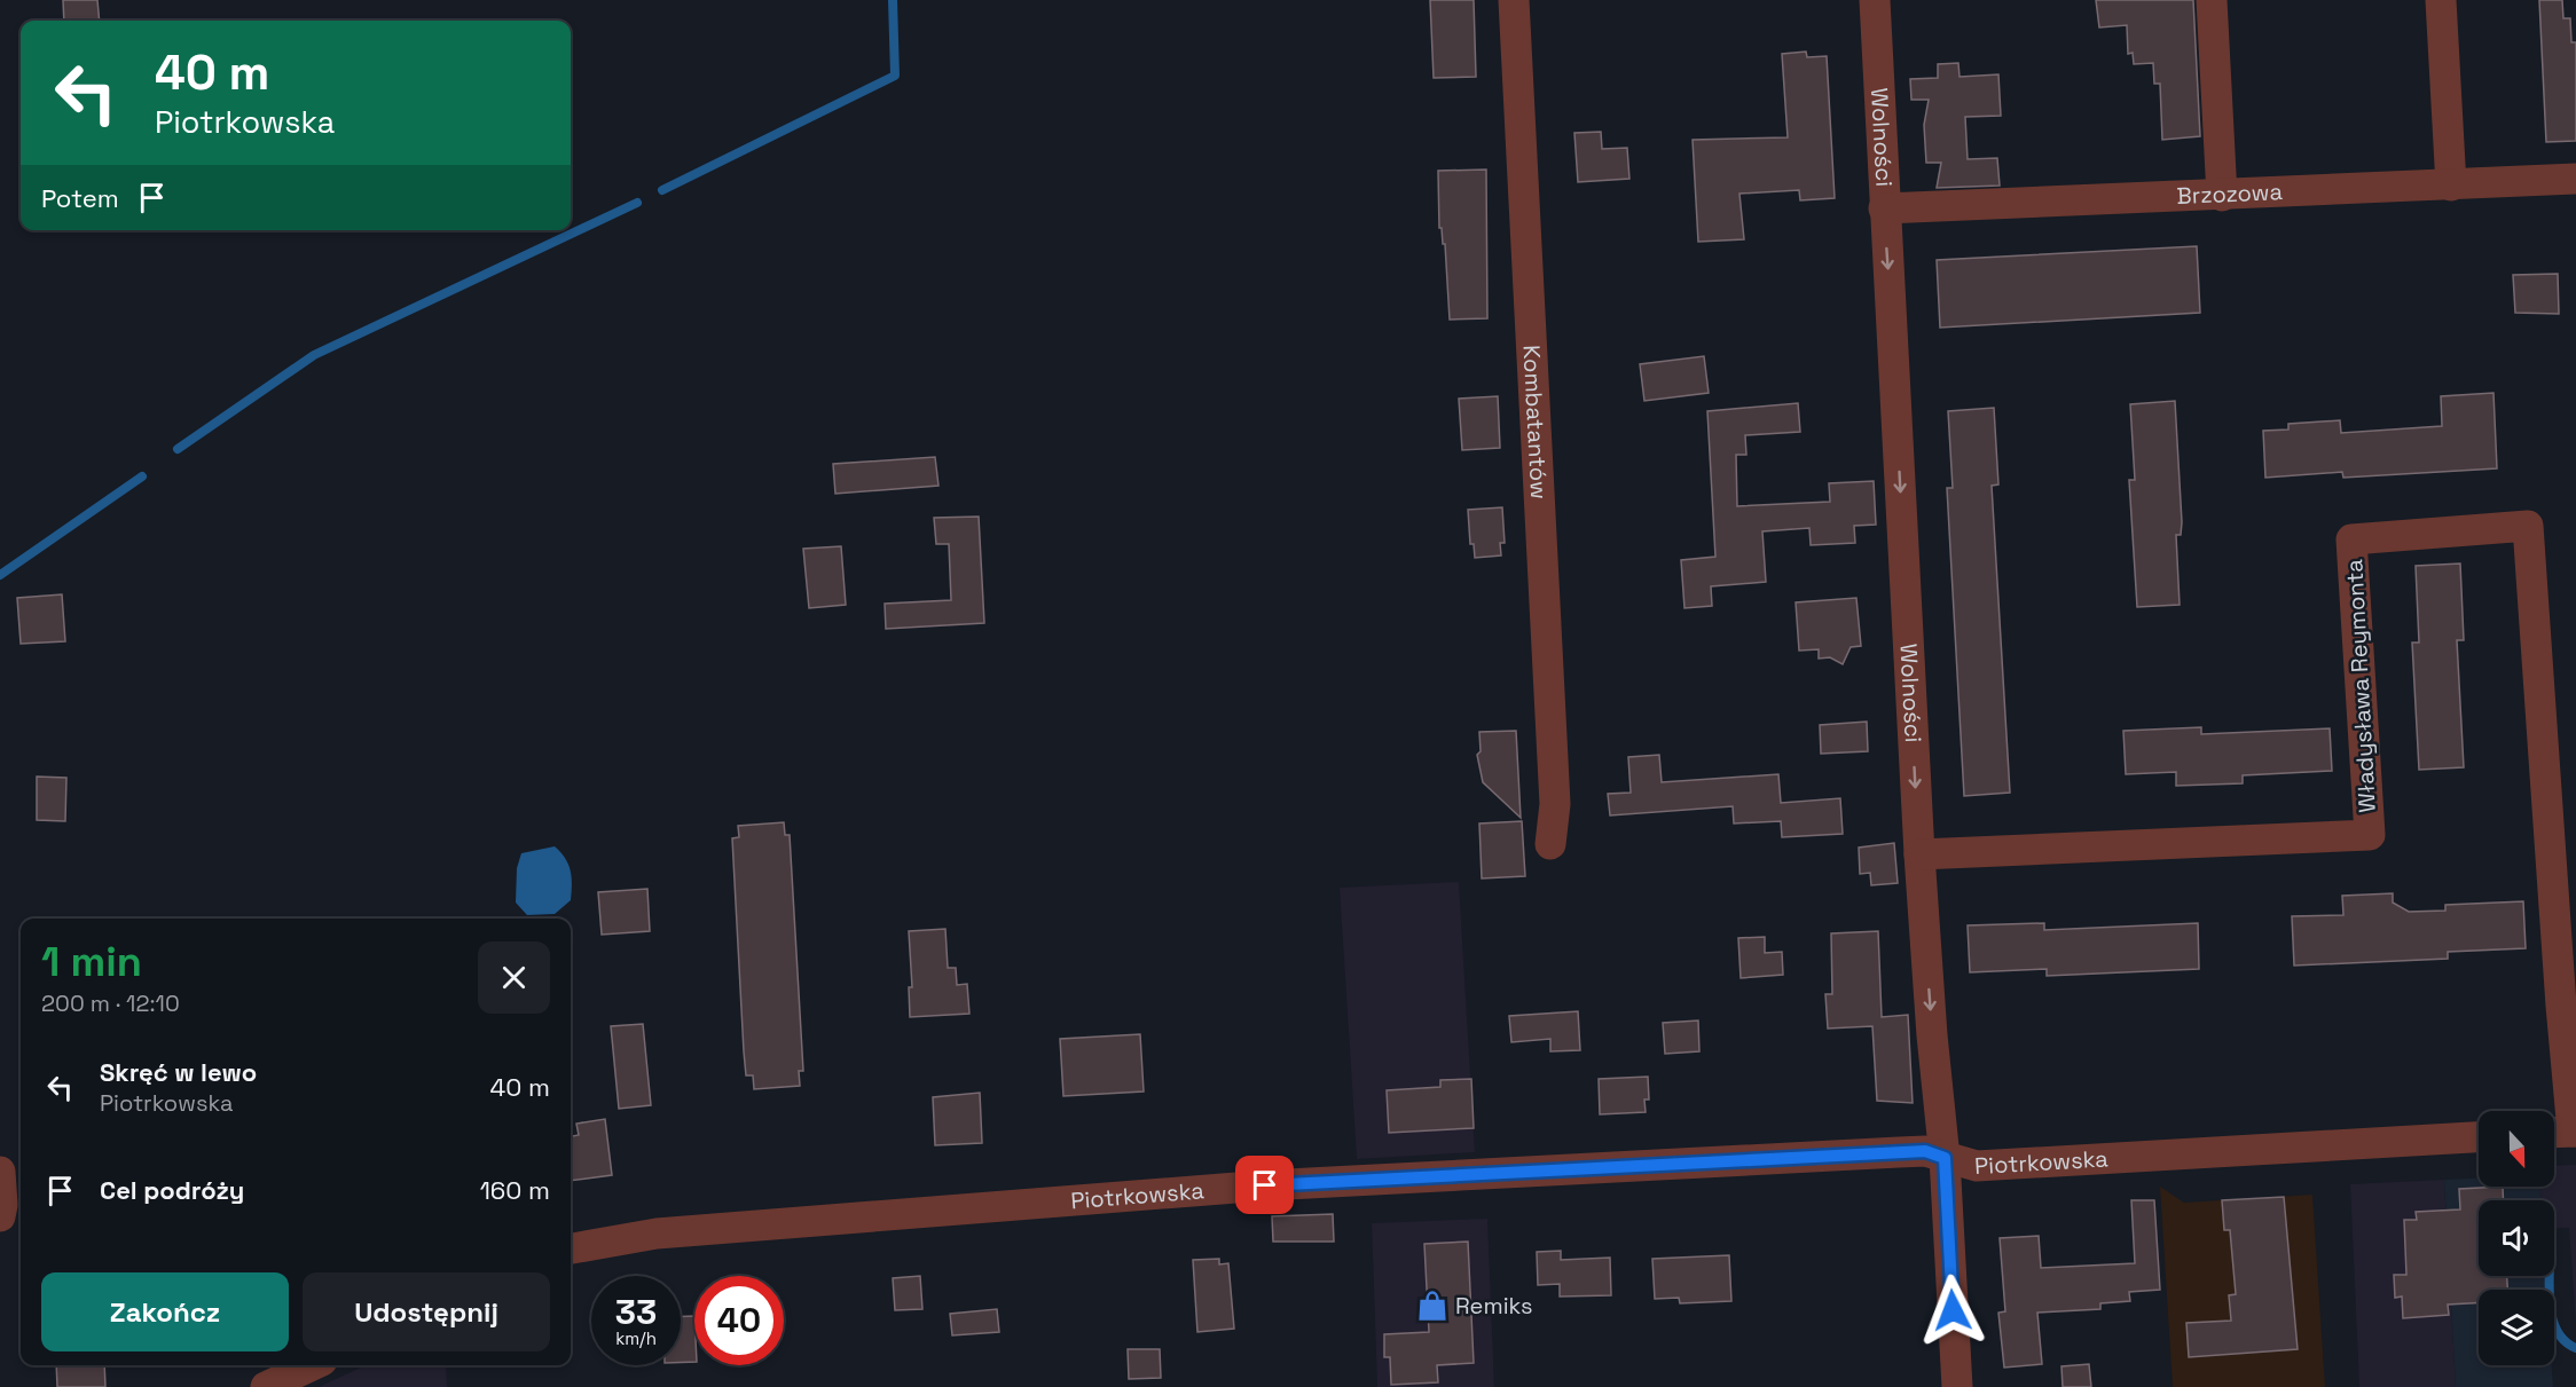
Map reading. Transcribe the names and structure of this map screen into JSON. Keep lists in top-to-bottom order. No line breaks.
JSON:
{"streets":{"street":["Wolności","Brzozowa","Kombatantów","Władysława Reymonta","Piotrkowska"]},"crossings":[["Wolności","Brzozowa"],["Wolności","Władysława Reymonta"],["Wolności","Piotrkowska"]],"one_way":["Wolności"],"places":{"shop":["Remiks"]},"north":"bottom","page":{"turn":["40 m","Piotrkowska"],"then":"Potem","heading":["1 min","200 m · 12:10"],"list":[{"name":"Skręć w lewo","note":"Piotrkowska","value":"40 m"},{"name":"Cel podróży","value":"160 m"}],"buttons":["Zakończ","Udostępnij"],"speed":"33 km/h","limit":"40"}}
